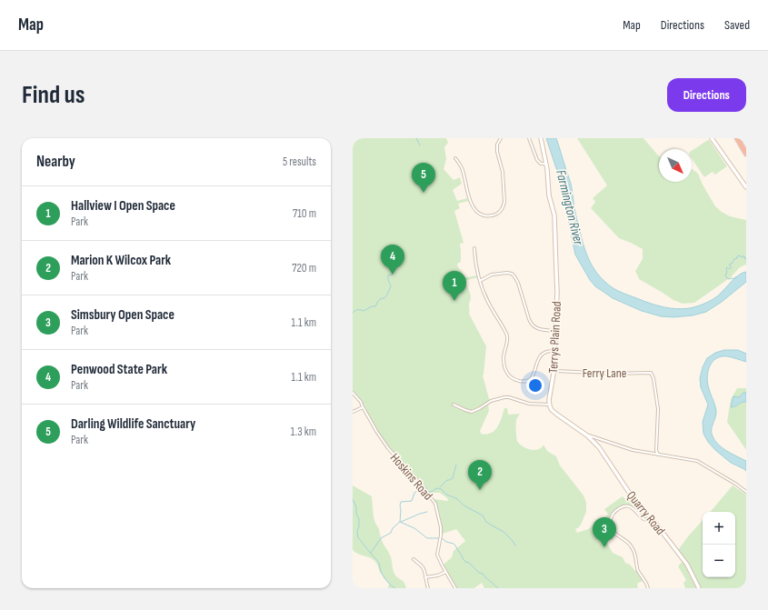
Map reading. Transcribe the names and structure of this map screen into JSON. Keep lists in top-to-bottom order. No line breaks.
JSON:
{"streets":{"street":["Terrys Plain Road","Ferry Lane","Hoskins Road","Quarry Road"]},"crossings":[["Terrys Plain Road","Ferry Lane"],["Terrys Plain Road","Quarry Road"]],"water":["Farmington River"],"north":"bottom right","page":{"header":"Map","nav":["Map","Directions","Saved"],"buttons":"Directions","title":"Find us","heading":["Nearby","5 results"],"pins":["5","4","1","2","3"],"list":[{"mark":"1","name":"Hallview I Open Space","note":"Park","value":"710 m"},{"mark":"2","name":"Marion K Wilcox Park","note":"Park","value":"720 m"},{"mark":"3","name":"Simsbury Open Space","note":"Park","value":"1.1 km"},{"mark":"4","name":"Penwood State Park","note":"Park","value":"1.1 km"},{"mark":"5","name":"Darling Wildlife Sanctuary","note":"Park","value":"1.3 km"}],"map_buttons":["+","−"]}}
